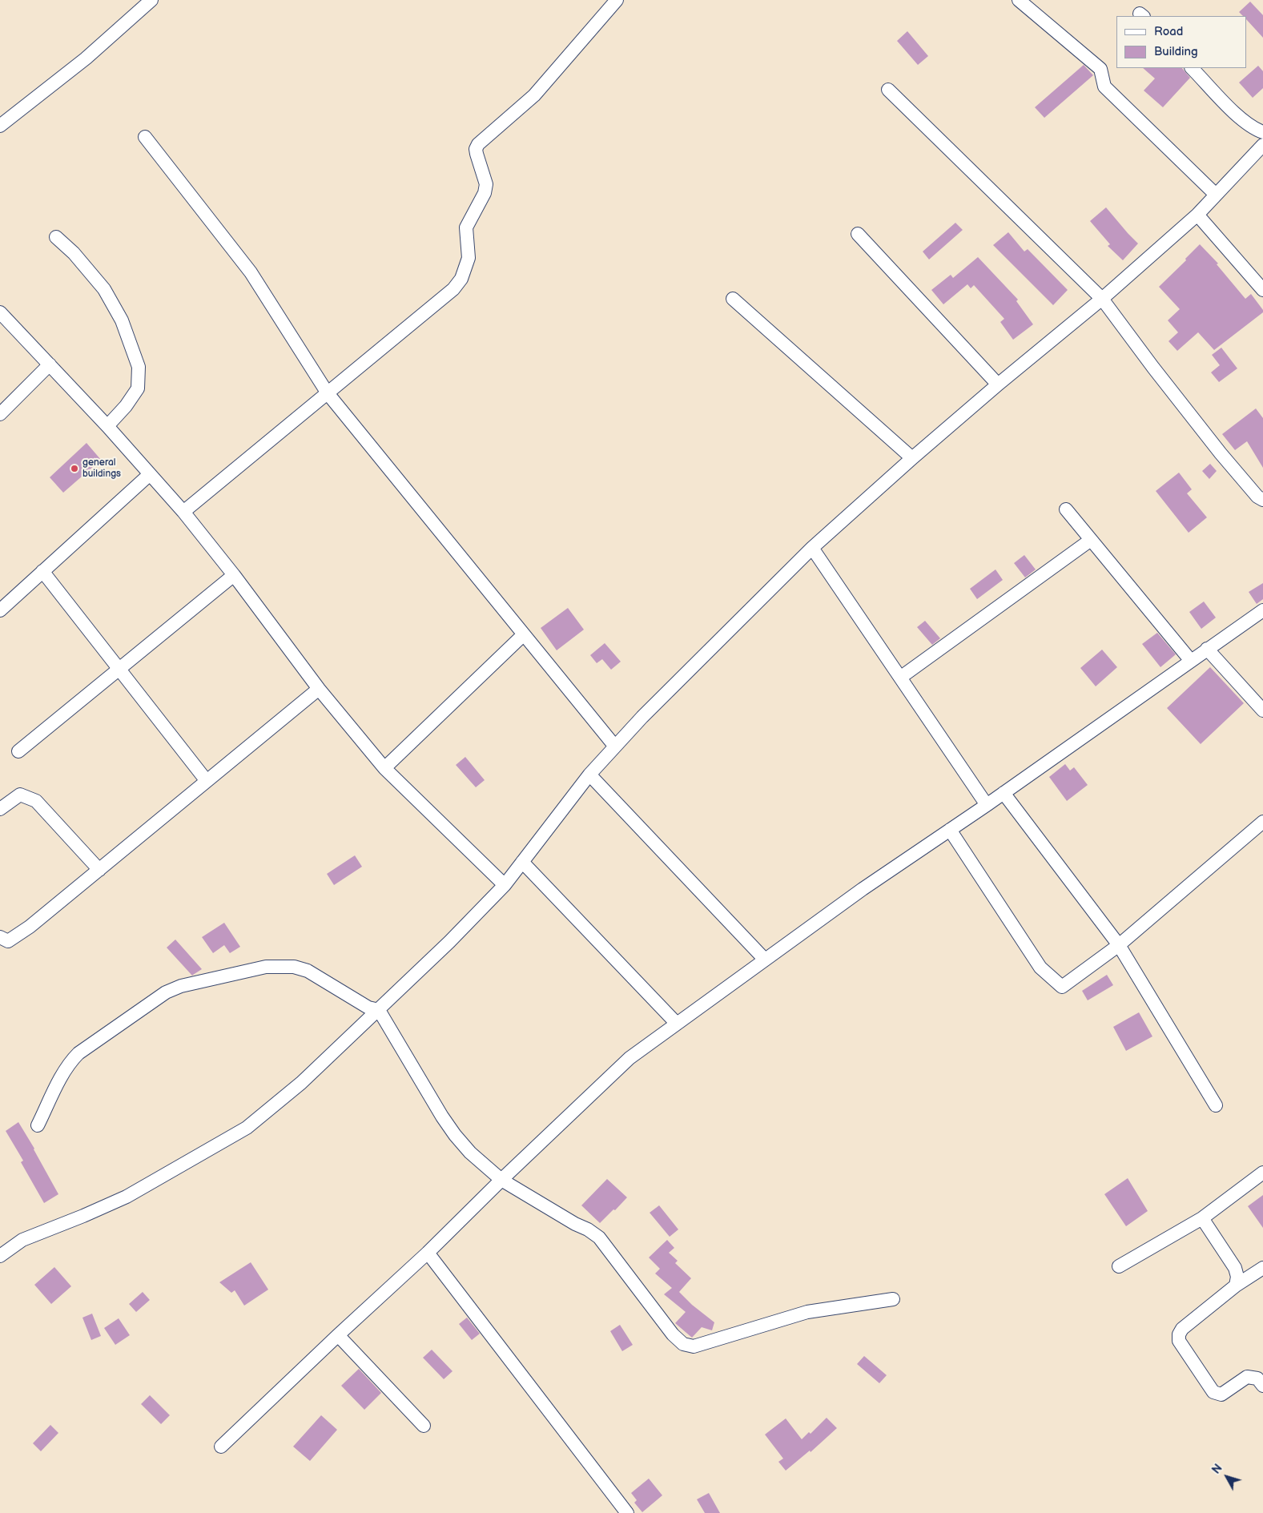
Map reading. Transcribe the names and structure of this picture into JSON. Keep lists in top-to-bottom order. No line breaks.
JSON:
{"places":["general buildings"],"legend":["Road","Building"],"north":"top left"}
